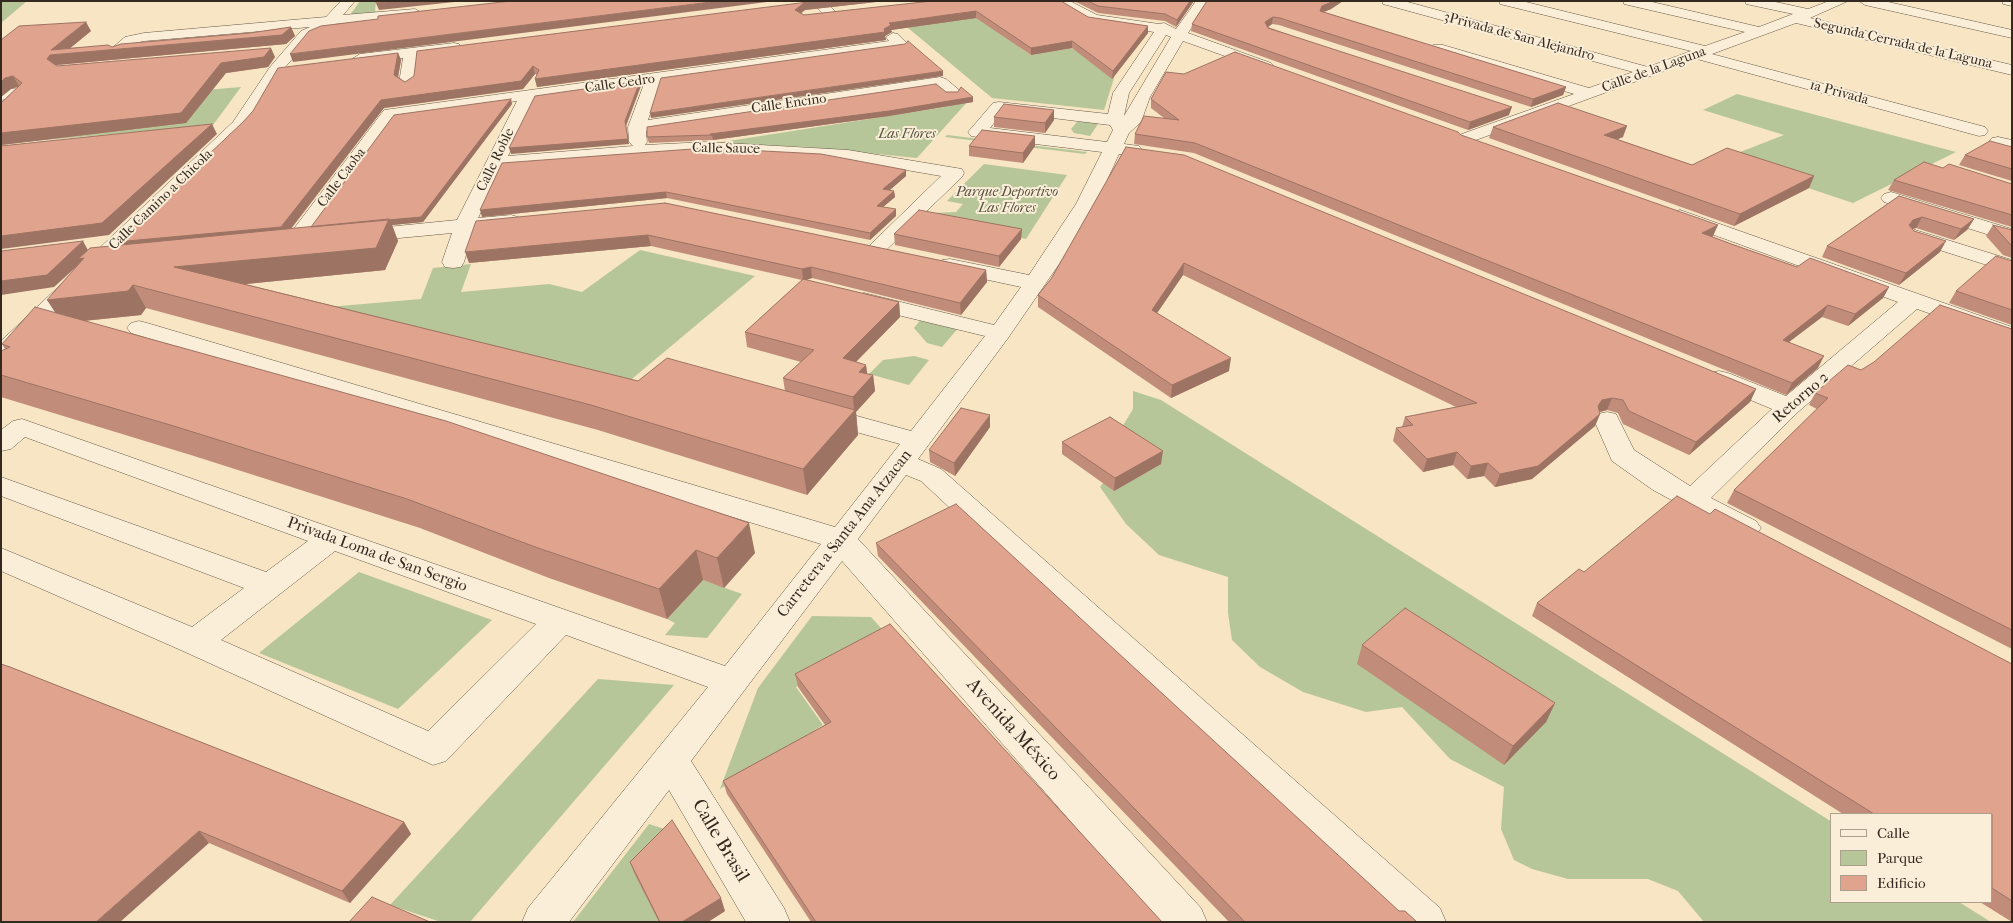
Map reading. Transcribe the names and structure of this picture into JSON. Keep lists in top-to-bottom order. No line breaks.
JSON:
{"streets":{"street":["3Privada de San Alejandro","Segunda Cerrada de la Laguna","Calle de la Laguna","Calle Cedro","1a Privada","Calle Encino","Calle Sauce","Calle Roble","Calle Caoba","Calle Camino a Chicola","Retorno 2","Carretera a Santa Ana Atzacan","Privada Loma de San Sergio","Avenida México","Calle Brasil"]},"crossings":[["3Privada de San Alejandro","Calle de la Laguna"],["Segunda Cerrada de la Laguna","Calle de la Laguna"],["Calle de la Laguna","1a Privada"],["Calle Cedro","Calle Roble"],["Calle Cedro","Calle Caoba"],["Calle Sauce","Calle Roble"],["Calle Roble","Calle Caoba"],["Carretera a Santa Ana Atzacan","Privada Loma de San Sergio"],["Carretera a Santa Ana Atzacan","Avenida México"],["Carretera a Santa Ana Atzacan","Calle Brasil"]],"parks":["Las Flores","Parque Deportivo Las Flores"],"legend":["Calle","Parque","Edificio"]}
